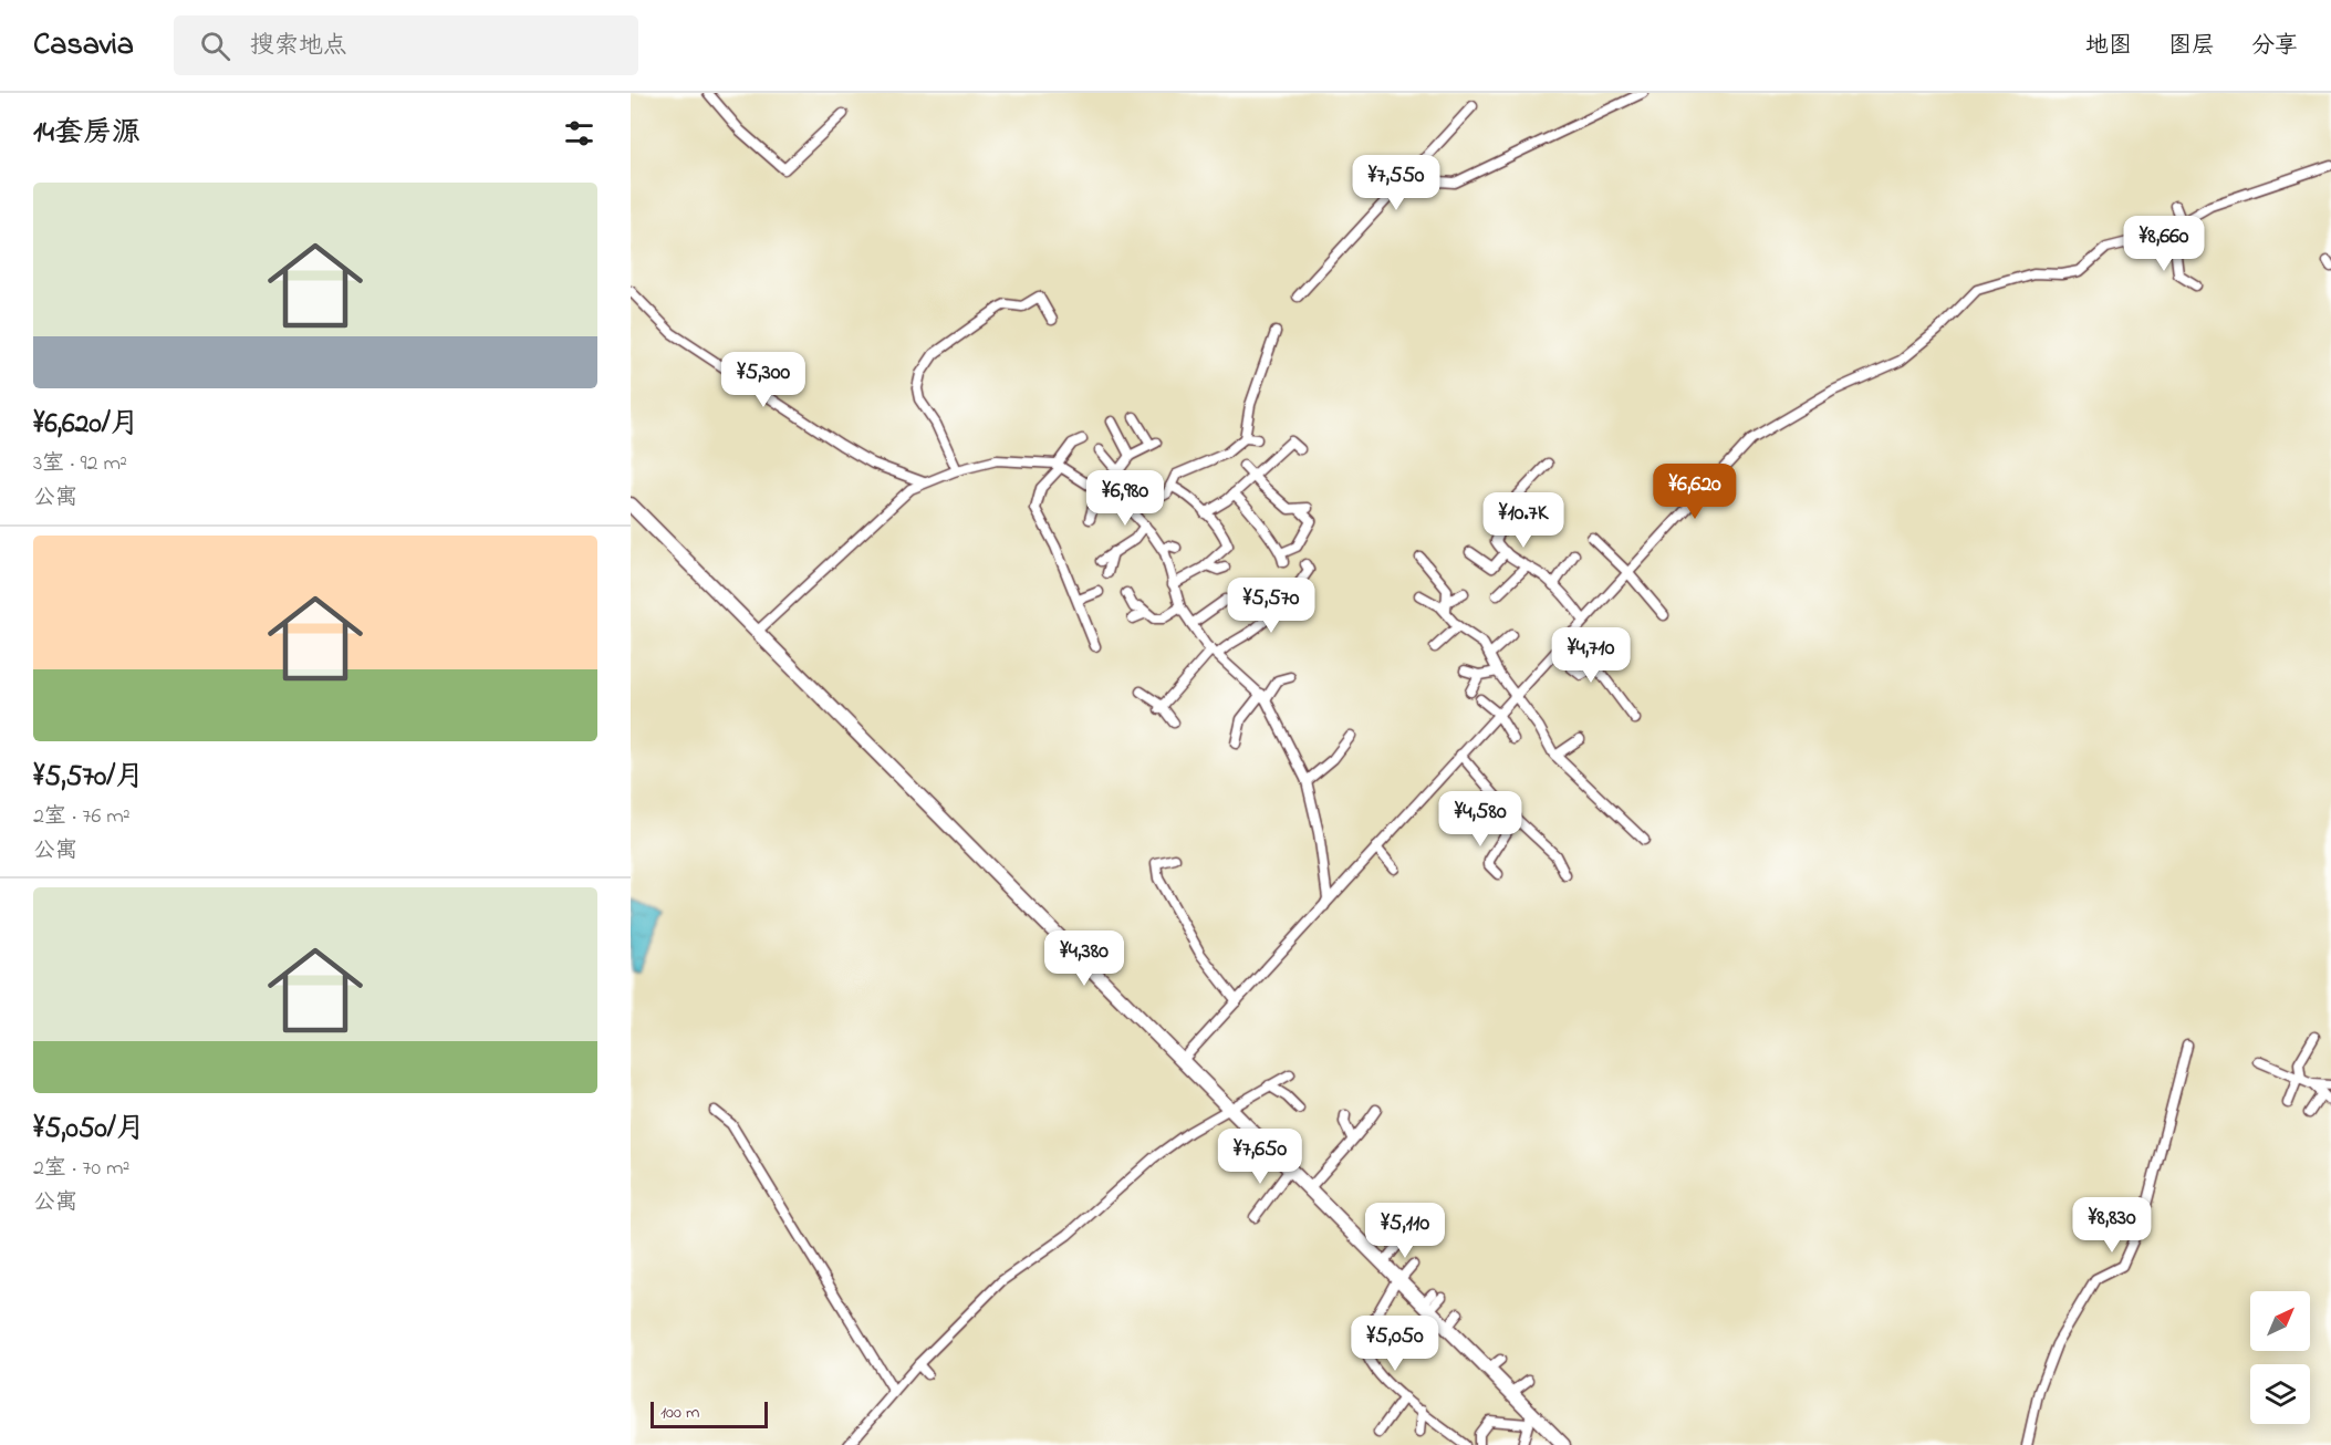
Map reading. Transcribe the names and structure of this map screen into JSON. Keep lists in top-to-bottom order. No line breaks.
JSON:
{"scale_bar":"100 m","north":"top right","page":{"header":"Casavia","search":"搜索地点","nav":["地图","图层","分享"],"heading":"14套房源","price":["¥7,550","¥8,660","¥5,300","¥6,620","¥6,980","¥10.7K","¥5,570","¥4,710","¥4,580","¥4,380","¥7,650","¥8,830","¥5,110","¥5,050"],"list":[{"name":"¥6,620/月","note":"3室 · 92 m² · 公寓"},{"name":"¥5,570/月","note":"2室 · 76 m² · 公寓"},{"name":"¥5,050/月","note":"2室 · 70 m² · 公寓"}],"scale":"100 m"}}
